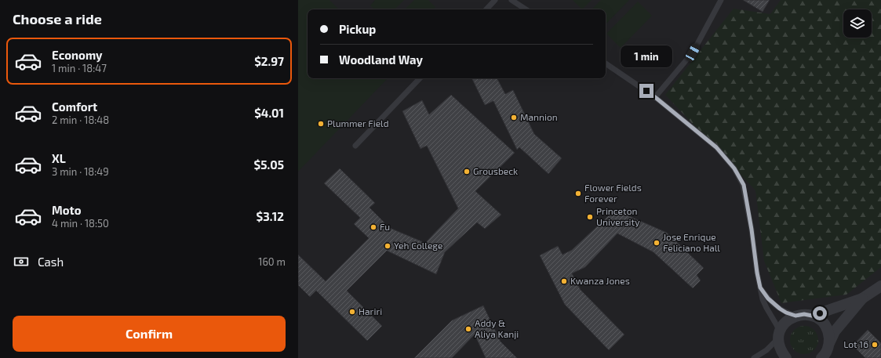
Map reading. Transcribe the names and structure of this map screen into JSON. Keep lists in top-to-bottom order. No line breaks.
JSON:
{"places":["Mannion","Plummer Field","Grousbeck","Flower Fields Forever","Princeton University","Fu","Jose Enrique Feliciano Hall","Yeh College","Kwanza Jones","Hariri","Addy & Aliya Kanji","Lot 16"],"page":{"heading":"Choose a ride","banner":["Pickup","Woodland Way"],"list":[{"name":"Economy","note":"1 min · 18:47","value":"$2.97"},{"name":"Comfort","note":"2 min · 18:48","value":"$4.01"},{"name":"XL","note":"3 min · 18:49","value":"$5.05"},{"name":"Moto","note":"4 min · 18:50","value":"$3.12"}],"bubble":"1 min","pay":["Cash","160 m"],"buttons":"Confirm"}}
